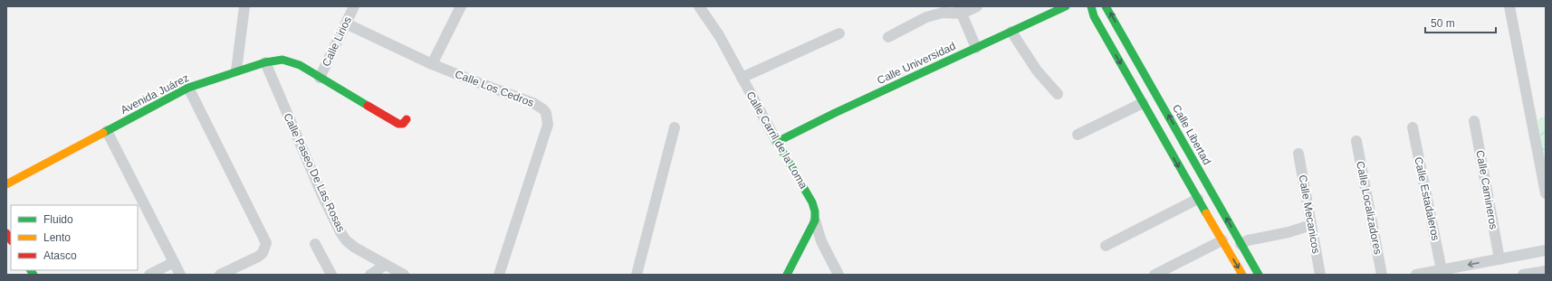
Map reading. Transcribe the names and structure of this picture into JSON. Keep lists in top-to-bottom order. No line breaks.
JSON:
{"streets":{"street":["Calle Lirios","Calle Universidad","Calle Los Cedros","Avenida Juárez","Calle Libertad","Calle Carril de la Loma","Calle Paseo De Las Rosas","Calle Camineros","Calle Estadaleros","Calle Localizadores","Calle Mecanicos"]},"crossings":[["Calle Lirios","Calle Los Cedros"],["Calle Lirios","Avenida Juárez"],["Calle Universidad","Calle Carril de la Loma"],["Avenida Juárez","Calle Paseo De Las Rosas"]],"legend":["Fluido","Lento","Atasco"],"scale_bar":"50 m"}
